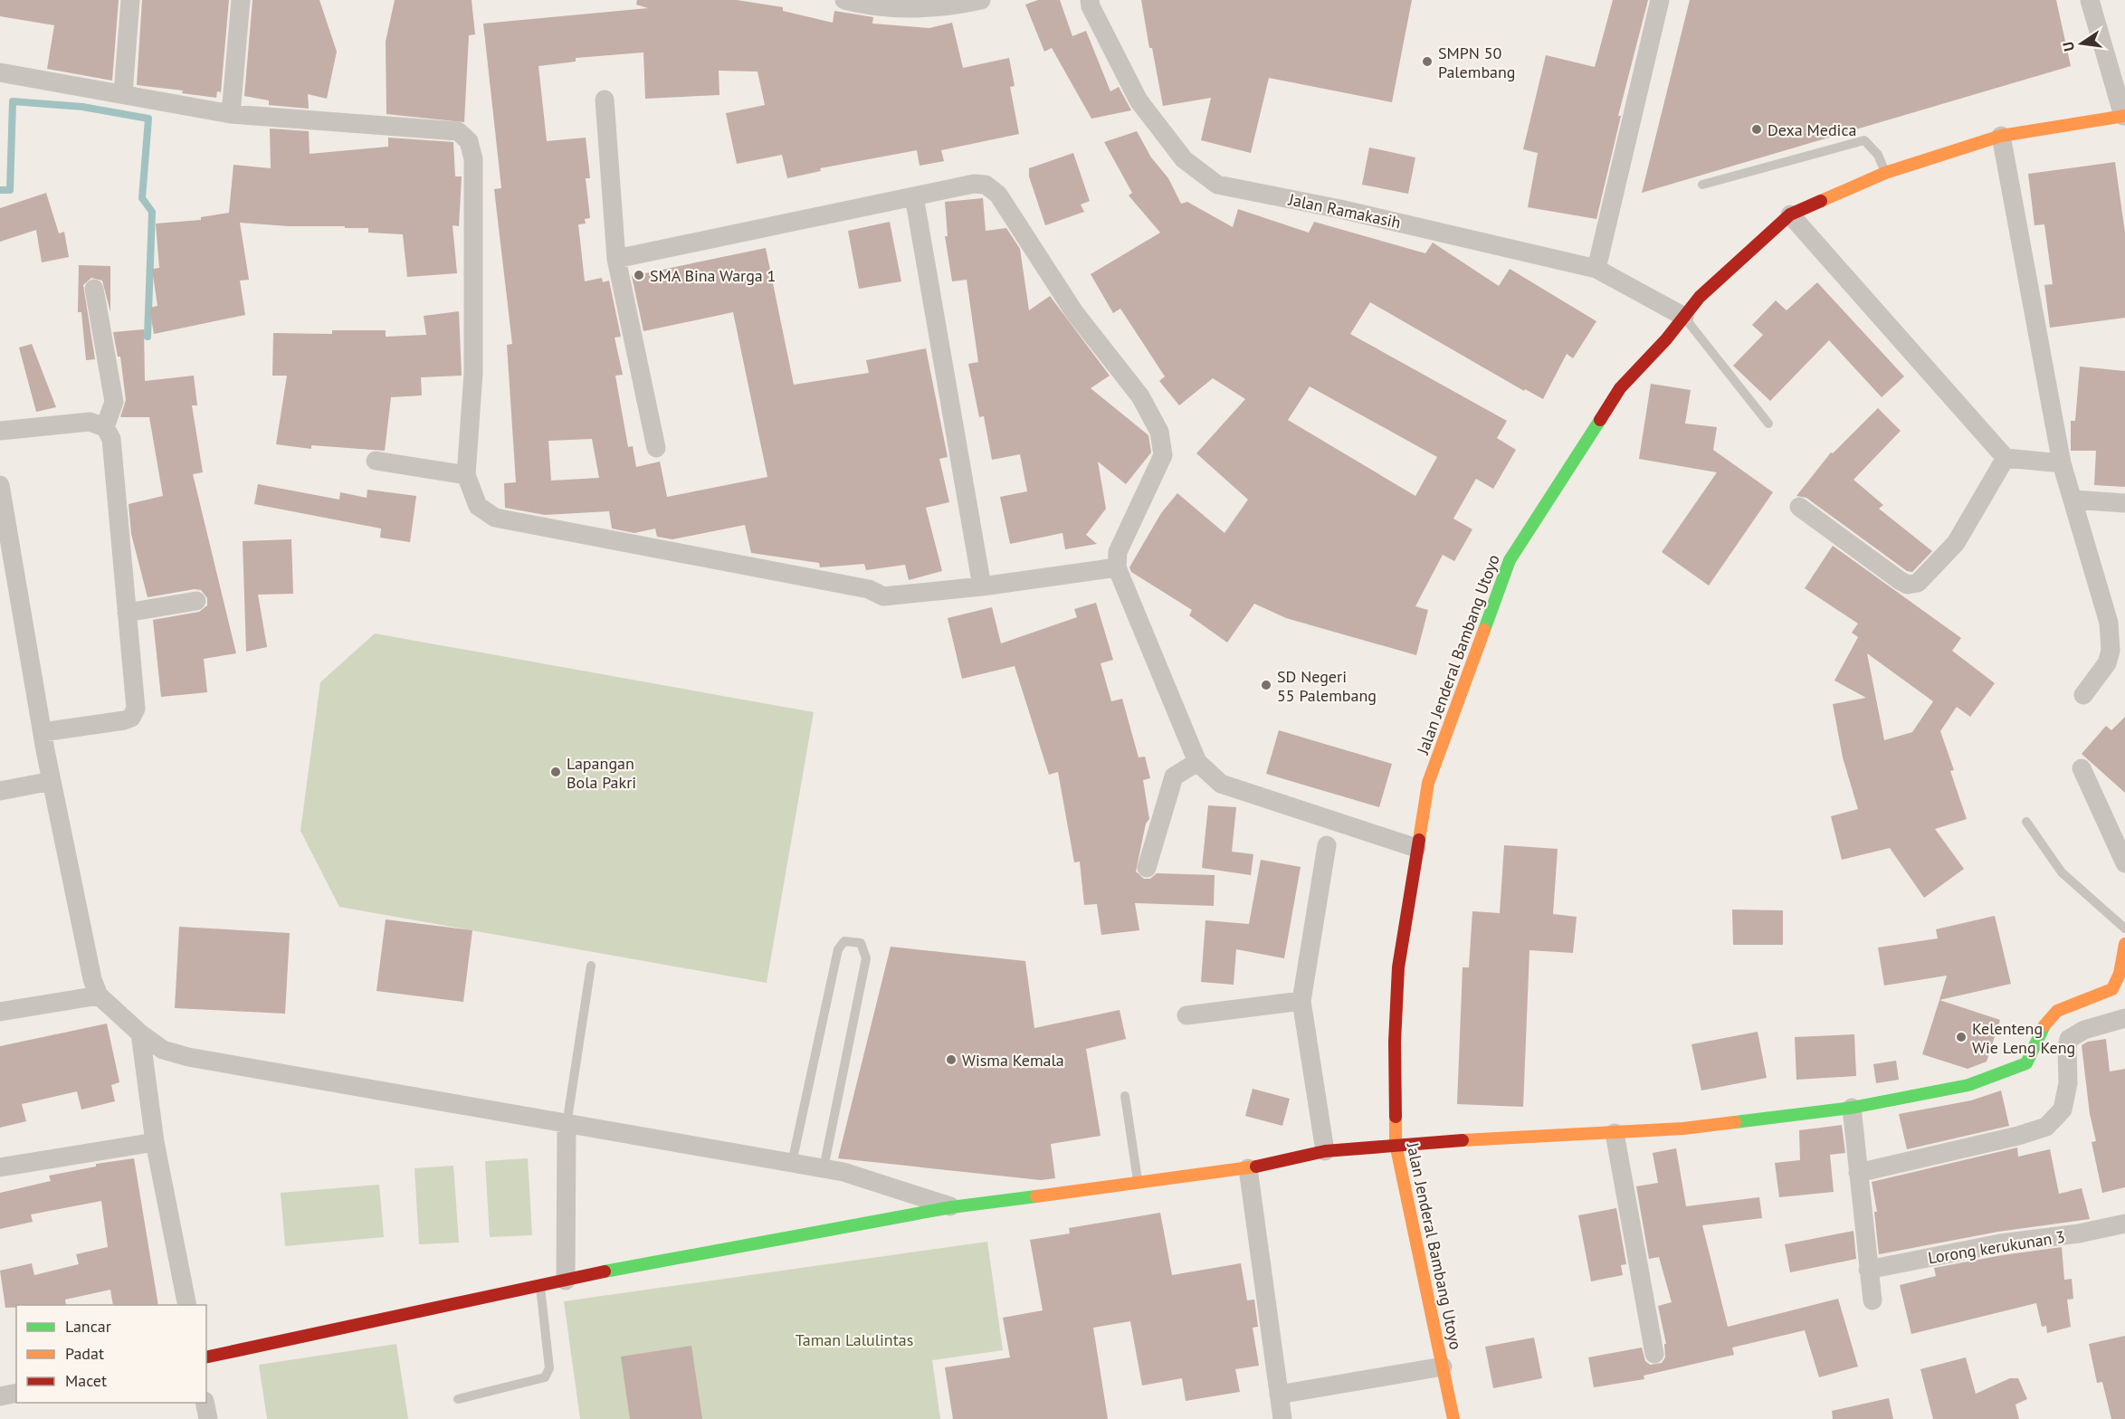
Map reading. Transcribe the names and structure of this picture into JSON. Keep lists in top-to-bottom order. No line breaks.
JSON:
{"streets":{"street":["Jalan Ramakasih","Jalan Jenderal Bambang Utoyo","Lorong kerukunan 3"]},"crossings":[["Jalan Ramakasih","Jalan Jenderal Bambang Utoyo"]],"parks":["Taman Lalulintas"],"places":["SMPN 50 Palembang","Dexa Medica","SMA Bina Warga 1","SD Negeri 55 Palembang","Lapangan Bola Pakri","Kelenteng Wie Leng Keng","Wisma Kemala"],"legend":["Lancar","Padat","Macet"],"north":"left"}
